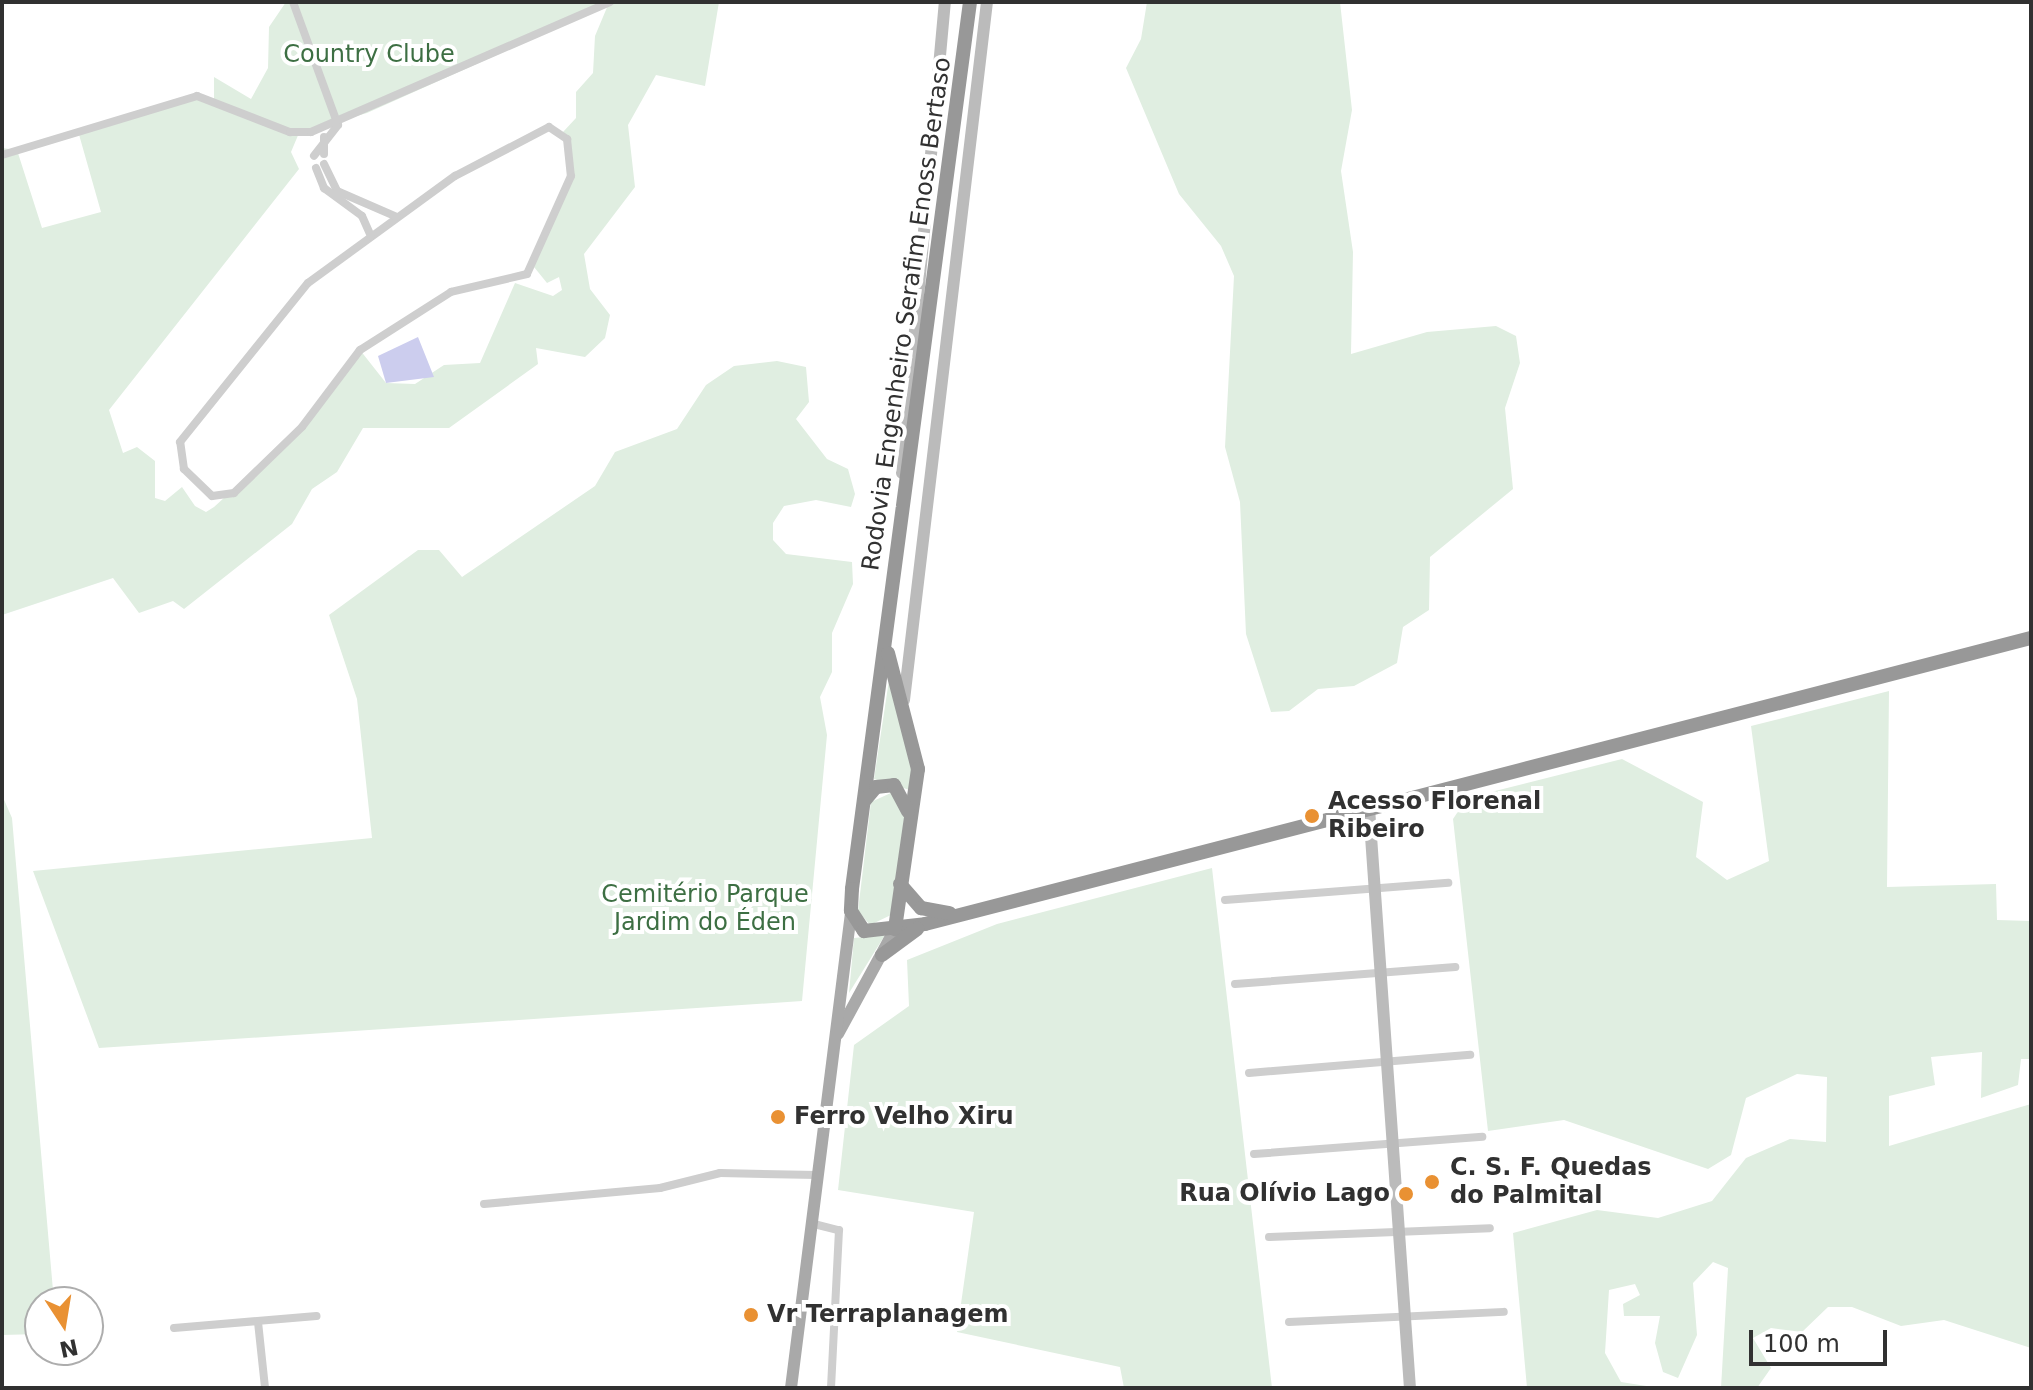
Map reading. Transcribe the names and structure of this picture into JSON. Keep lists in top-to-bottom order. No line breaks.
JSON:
{"streets":{"highway":["Rodovia Engenheiro Serafim Enoss Bertaso"]},"parks":["Country Clube","Cemitério Parque Jardim do Éden"],"places":["Acesso Florenal Ribeiro","Ferro Velho Xiru","C. S. F. Quedas do Palmital","Rua Olívio Lago","Vr Terraplanagem"],"scale_bar":"100 m","north":"bottom"}
